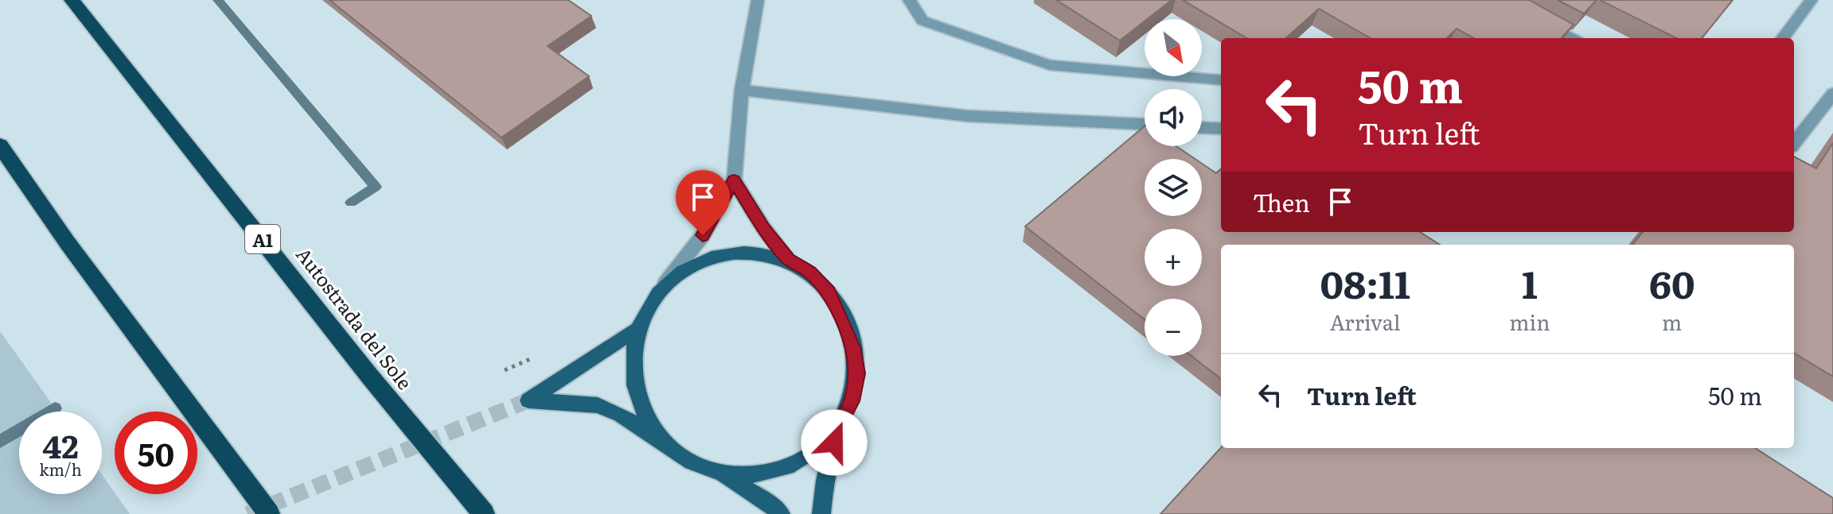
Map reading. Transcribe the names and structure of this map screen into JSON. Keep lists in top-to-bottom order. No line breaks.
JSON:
{"streets":{"highway":["A1","Autostrada del Sole"]},"north":"bottom right","page":{"map_buttons":["+","−"],"turn":["50 m","Turn left"],"then":"Then","eta":["08:11","Arrival","1","min","60","m"],"list":[{"name":"Turn left","value":"50 m"}],"speed":"42 km/h","limit":"50"}}
